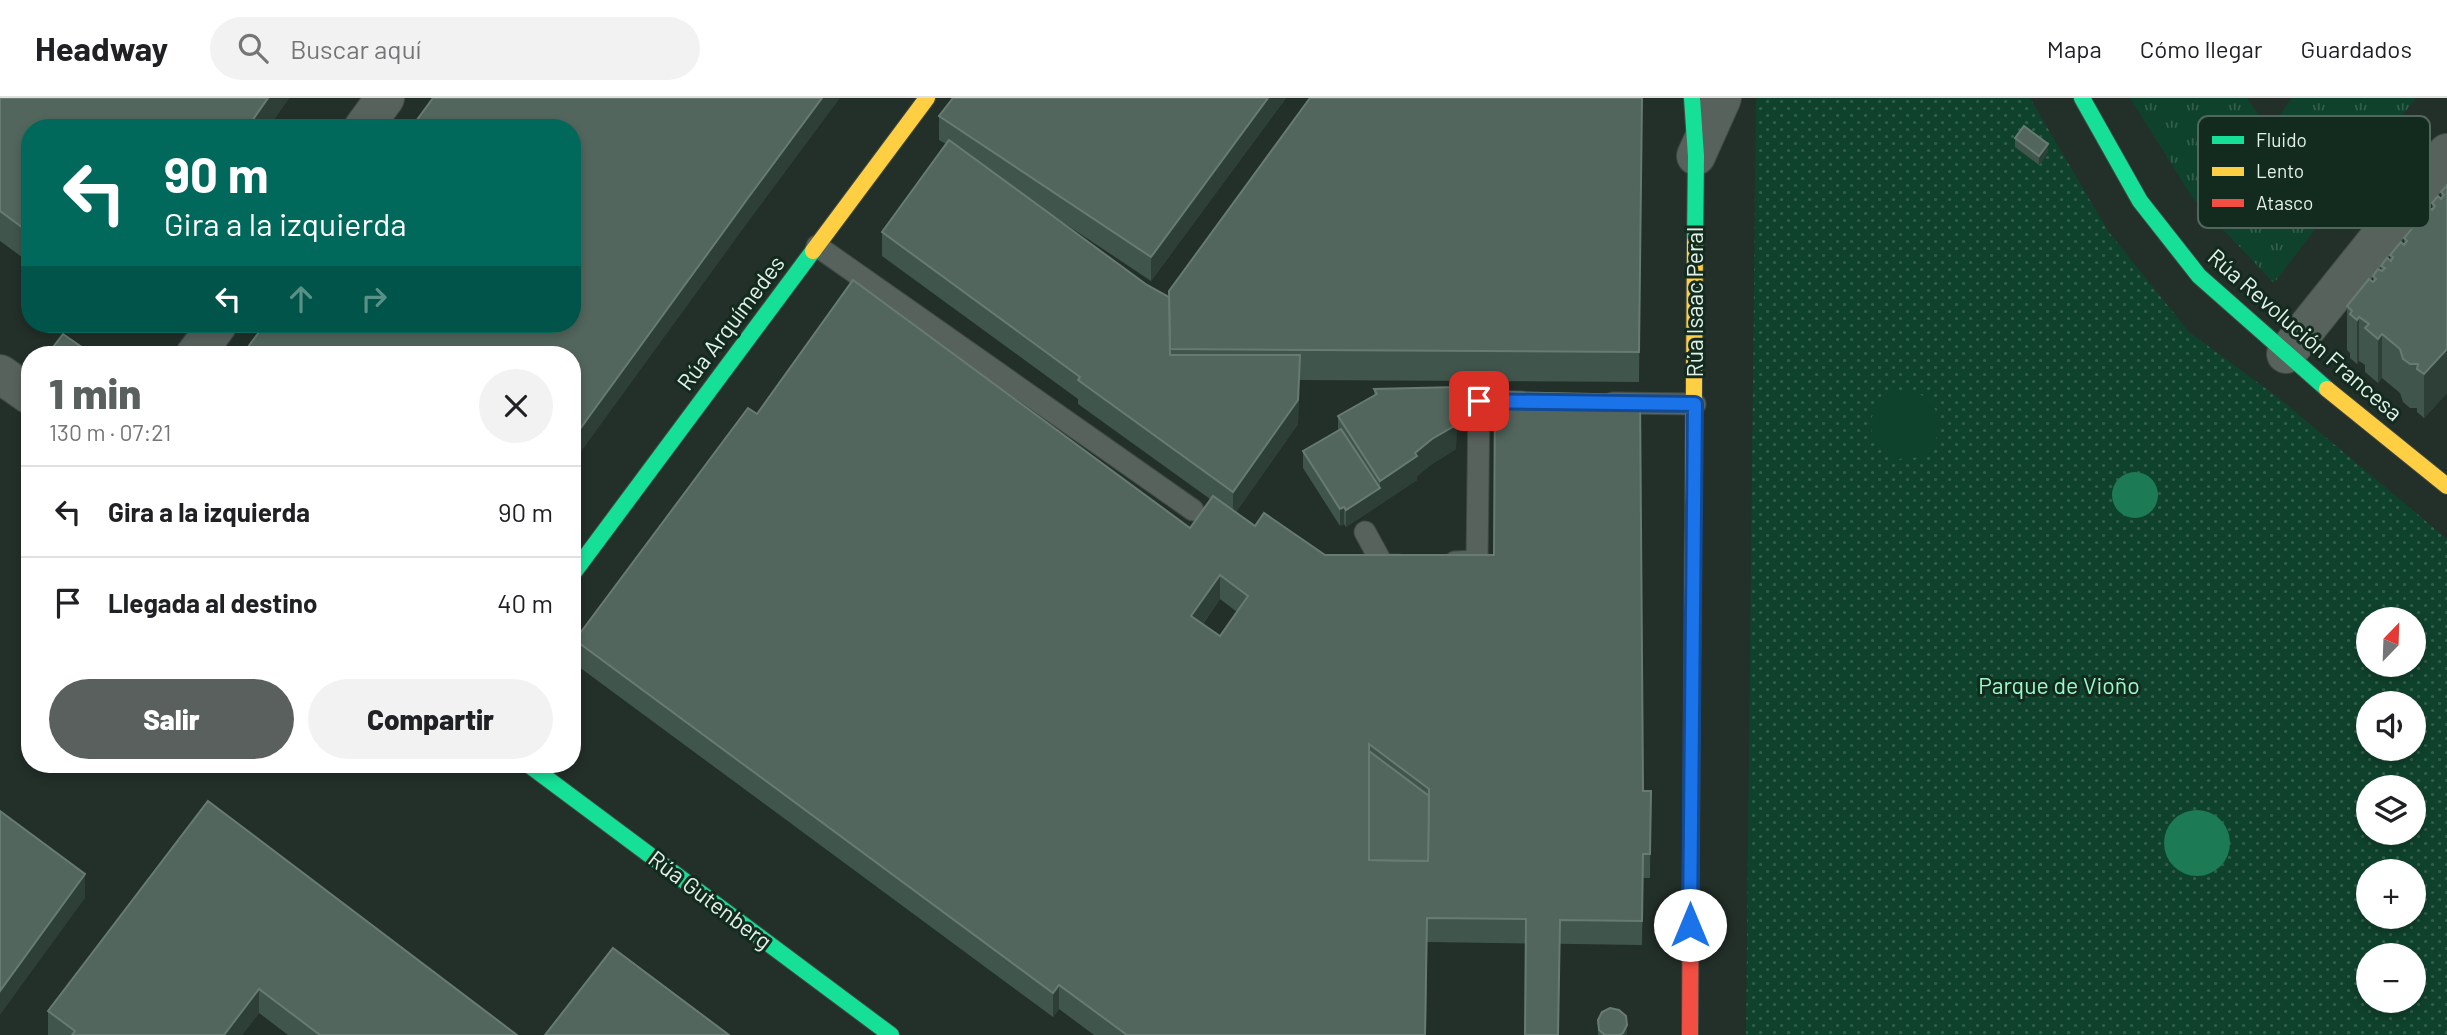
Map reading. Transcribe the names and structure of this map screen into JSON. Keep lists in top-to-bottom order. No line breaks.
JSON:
{"streets":{"street":["Rúa Isaac Peral","Rúa Arquímedes","Rúa Revolución Francesa","Rúa Gutenberg"]},"parks":["Parque de Vioño"],"legend":["Fluido","Lento","Atasco"],"north":"top right","page":{"header":"Headway","search":"Buscar aquí","nav":["Mapa","Cómo llegar","Guardados"],"turn":["90 m","Gira a la izquierda"],"heading":["1 min","130 m · 07:21"],"list":[{"name":"Gira a la izquierda","value":"90 m"},{"name":"Llegada al destino","value":"40 m"}],"map_buttons":["+","−"],"buttons":["Salir","Compartir"]}}
